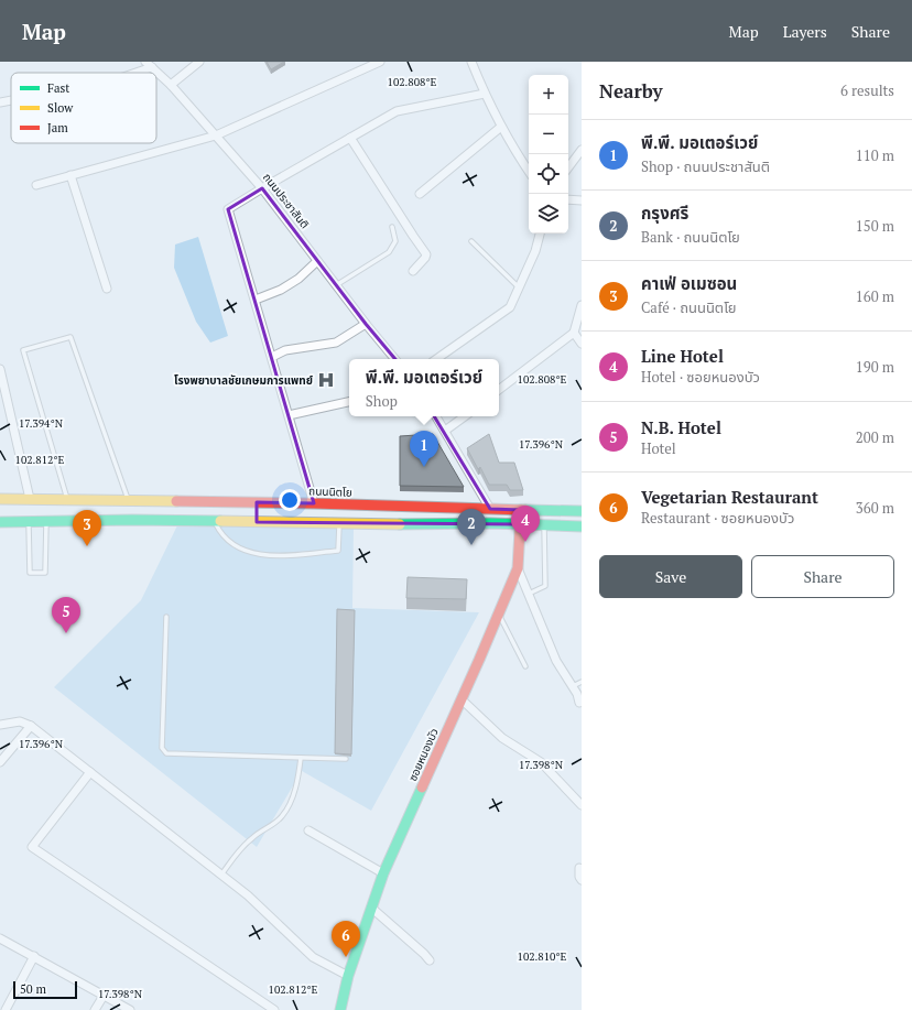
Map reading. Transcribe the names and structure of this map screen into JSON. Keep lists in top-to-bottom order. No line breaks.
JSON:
{"streets":{"main road":["ถนนนิตโย","ซอยหนองบัว"],"street":["ถนนประชาสันติ"]},"crossings":[["ถนนนิตโย","ซอยหนองบัว"]],"places":{"hospital":["โรงพยาบาลชัยเกษมการแพทย์"]},"legend":["Fast","Slow","Jam"],"scale_bar":"50 m","page":{"header":"Map","nav":["Map","Layers","Share"],"heading":["Nearby","6 results"],"map_buttons":["+","−"],"list":[{"mark":"1","name":"พี.พี. มอเตอร์เวย์","note":"Shop · ถนนประชาสันติ","value":"110 m"},{"mark":"2","name":"กรุงศรี","note":"Bank · ถนนนิตโย","value":"150 m"},{"mark":"3","name":"คาเฟ่ อเมซอน","note":"Café · ถนนนิตโย","value":"160 m"},{"mark":"4","name":"Line Hotel","note":"Hotel · ซอยหนองบัว","value":"190 m"},{"mark":"5","name":"N.B. Hotel","note":"Hotel","value":"200 m"},{"mark":"6","name":"Vegetarian Restaurant","note":"Restaurant · ซอยหนองบัว","value":"360 m"}],"popup":["พี.พี. มอเตอร์เวย์","Shop"],"pins":["1","4","2","3","5","6"],"buttons":["Save","Share"],"scale":"50 m"},"coordinates":["102.808°E","17.394°N","17.396°N","102.812°E","17.398°N","102.810°E"]}
